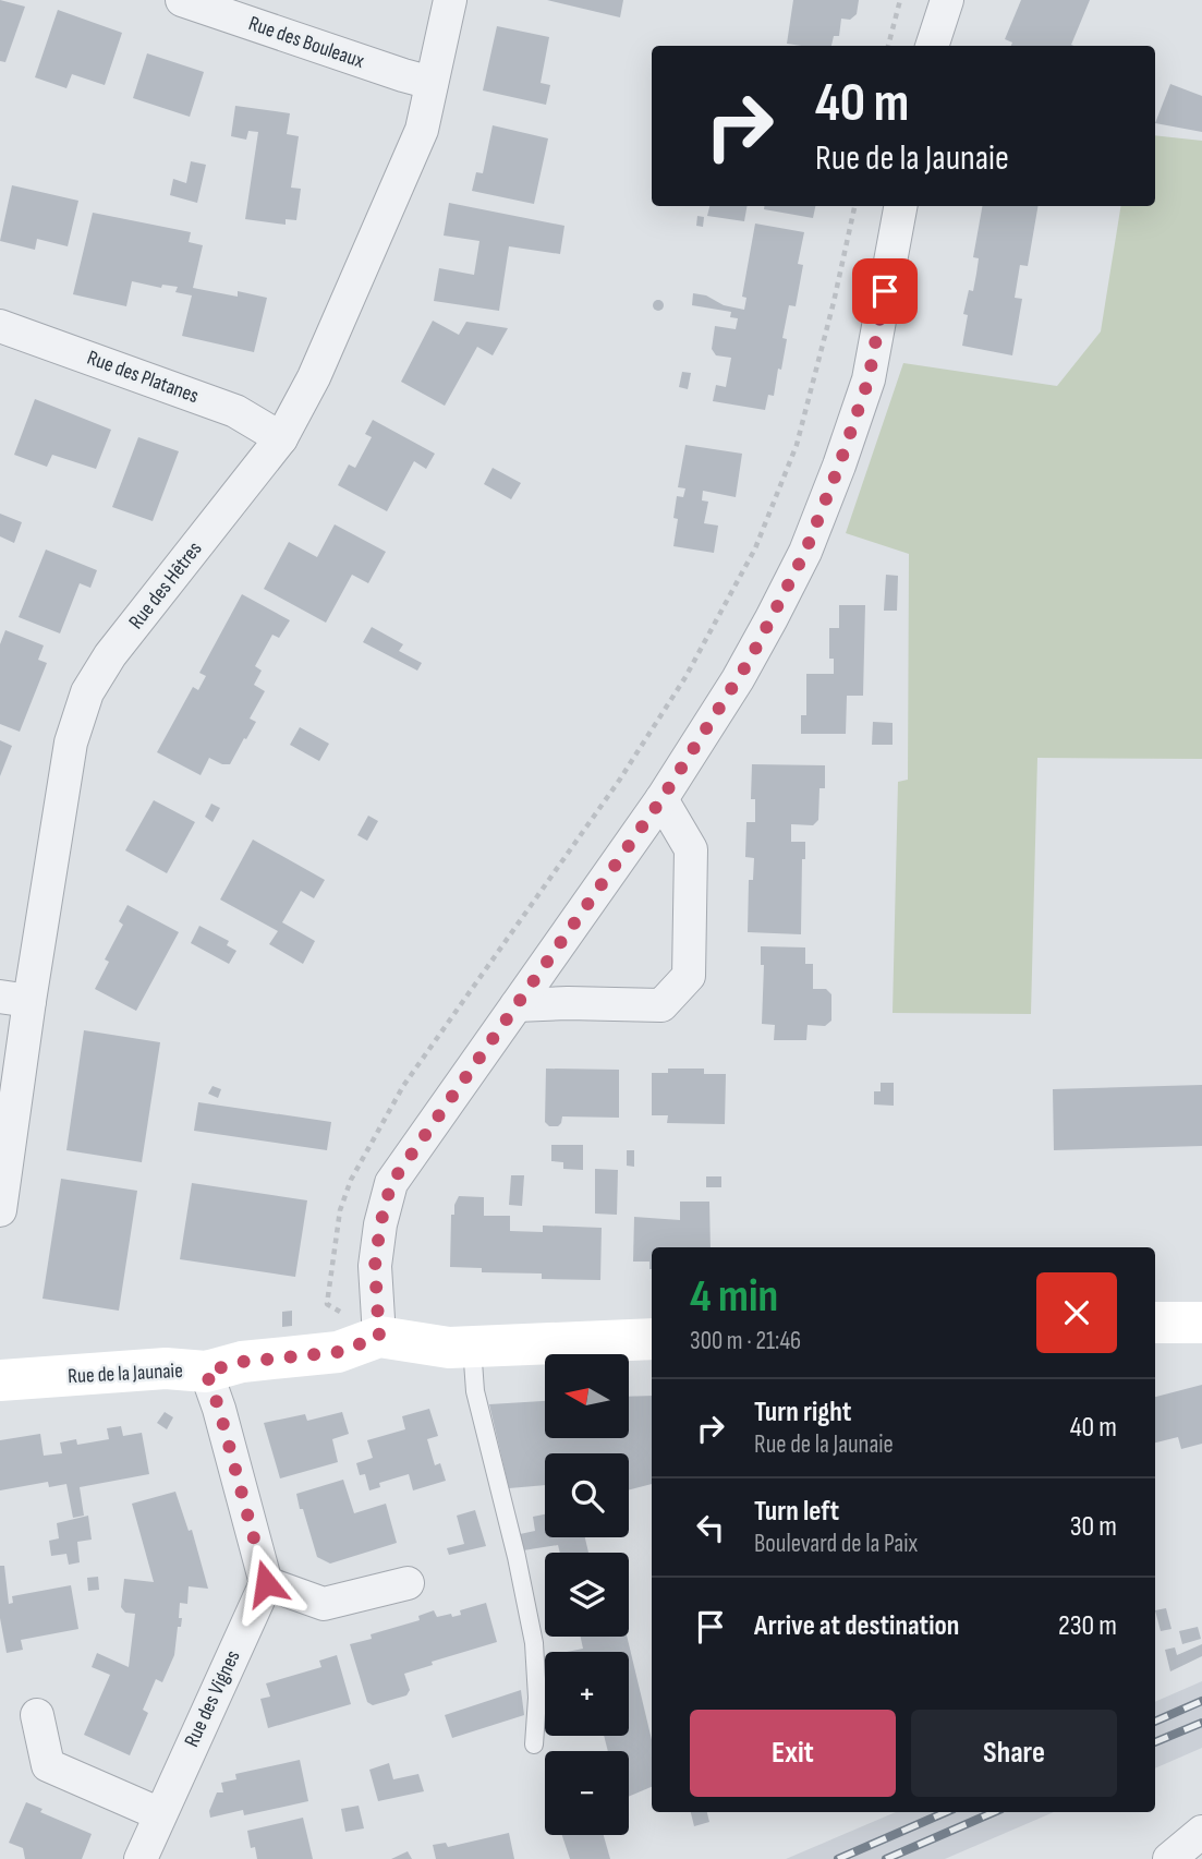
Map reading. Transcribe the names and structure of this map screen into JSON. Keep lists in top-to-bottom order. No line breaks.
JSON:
{"streets":{"street":["Rue des Bouleaux","Rue des Platanes","Rue des Hêtres","Rue de la Jaunaie","Rue des Vignes"]},"crossings":[["Rue des Bouleaux","Rue des Hêtres"],["Rue des Platanes","Rue des Hêtres"]],"north":"left","page":{"turn":["40 m","Rue de la Jaunaie"],"heading":["4 min","300 m · 21:46"],"map_buttons":["+","−"],"list":[{"name":"Turn right","note":"Rue de la Jaunaie","value":"40 m"},{"name":"Turn left","note":"Boulevard de la Paix","value":"30 m"},{"name":"Arrive at destination","value":"230 m"}],"buttons":["Exit","Share"]}}
